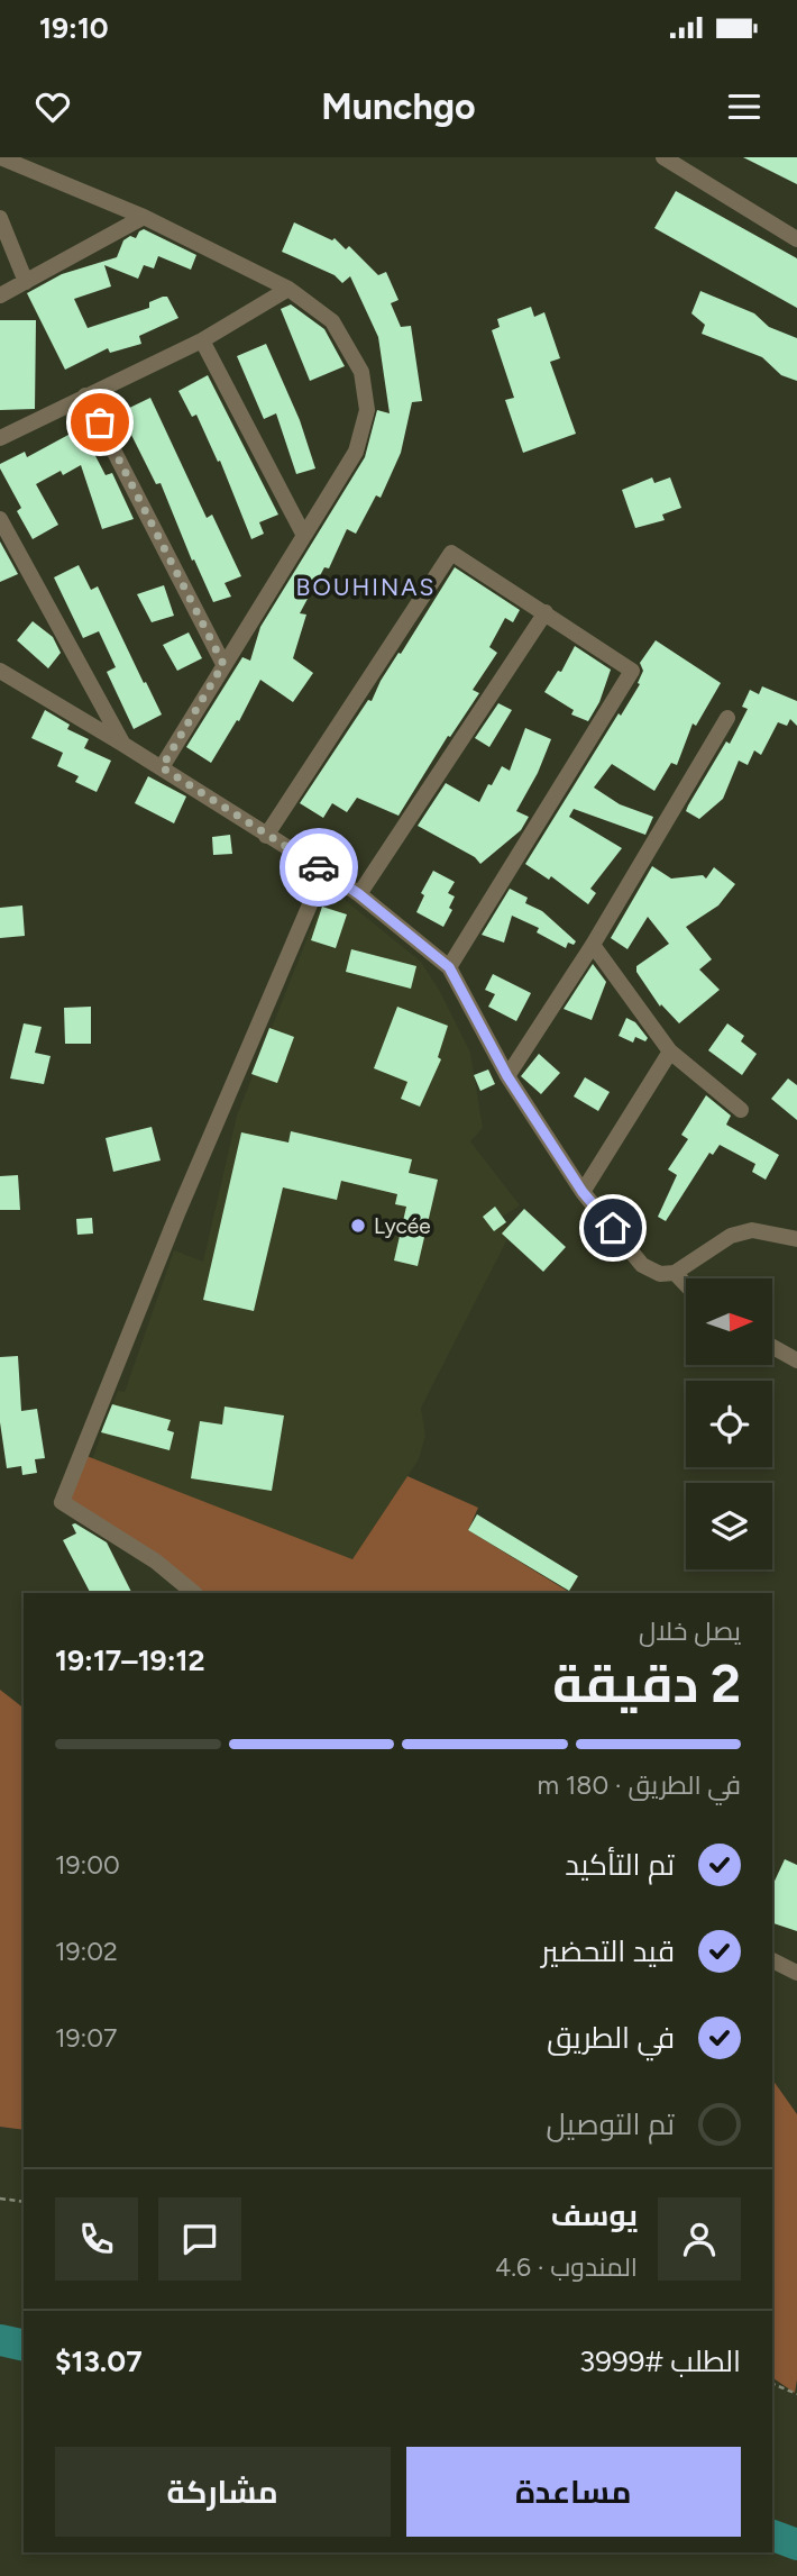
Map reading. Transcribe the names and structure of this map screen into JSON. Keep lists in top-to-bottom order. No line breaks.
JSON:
{"districts":["BOUHINAS"],"places":["Lycée"],"north":"right","page":{"status":"19:10","header":"Munchgo","heading":["2 دقيقة","يصل خلال","19:12–19:17"],"panel":["يوسف","المندوب · 4.6","الطلب #3999","$13.07"],"bar":"في الطريق · 180 m","list":[["تم التأكيد","19:00"],["قيد التحضير","19:02"],["في الطريق","19:07"],"تم التوصيل"],"buttons":["مساعدة","مشاركة"]}}
